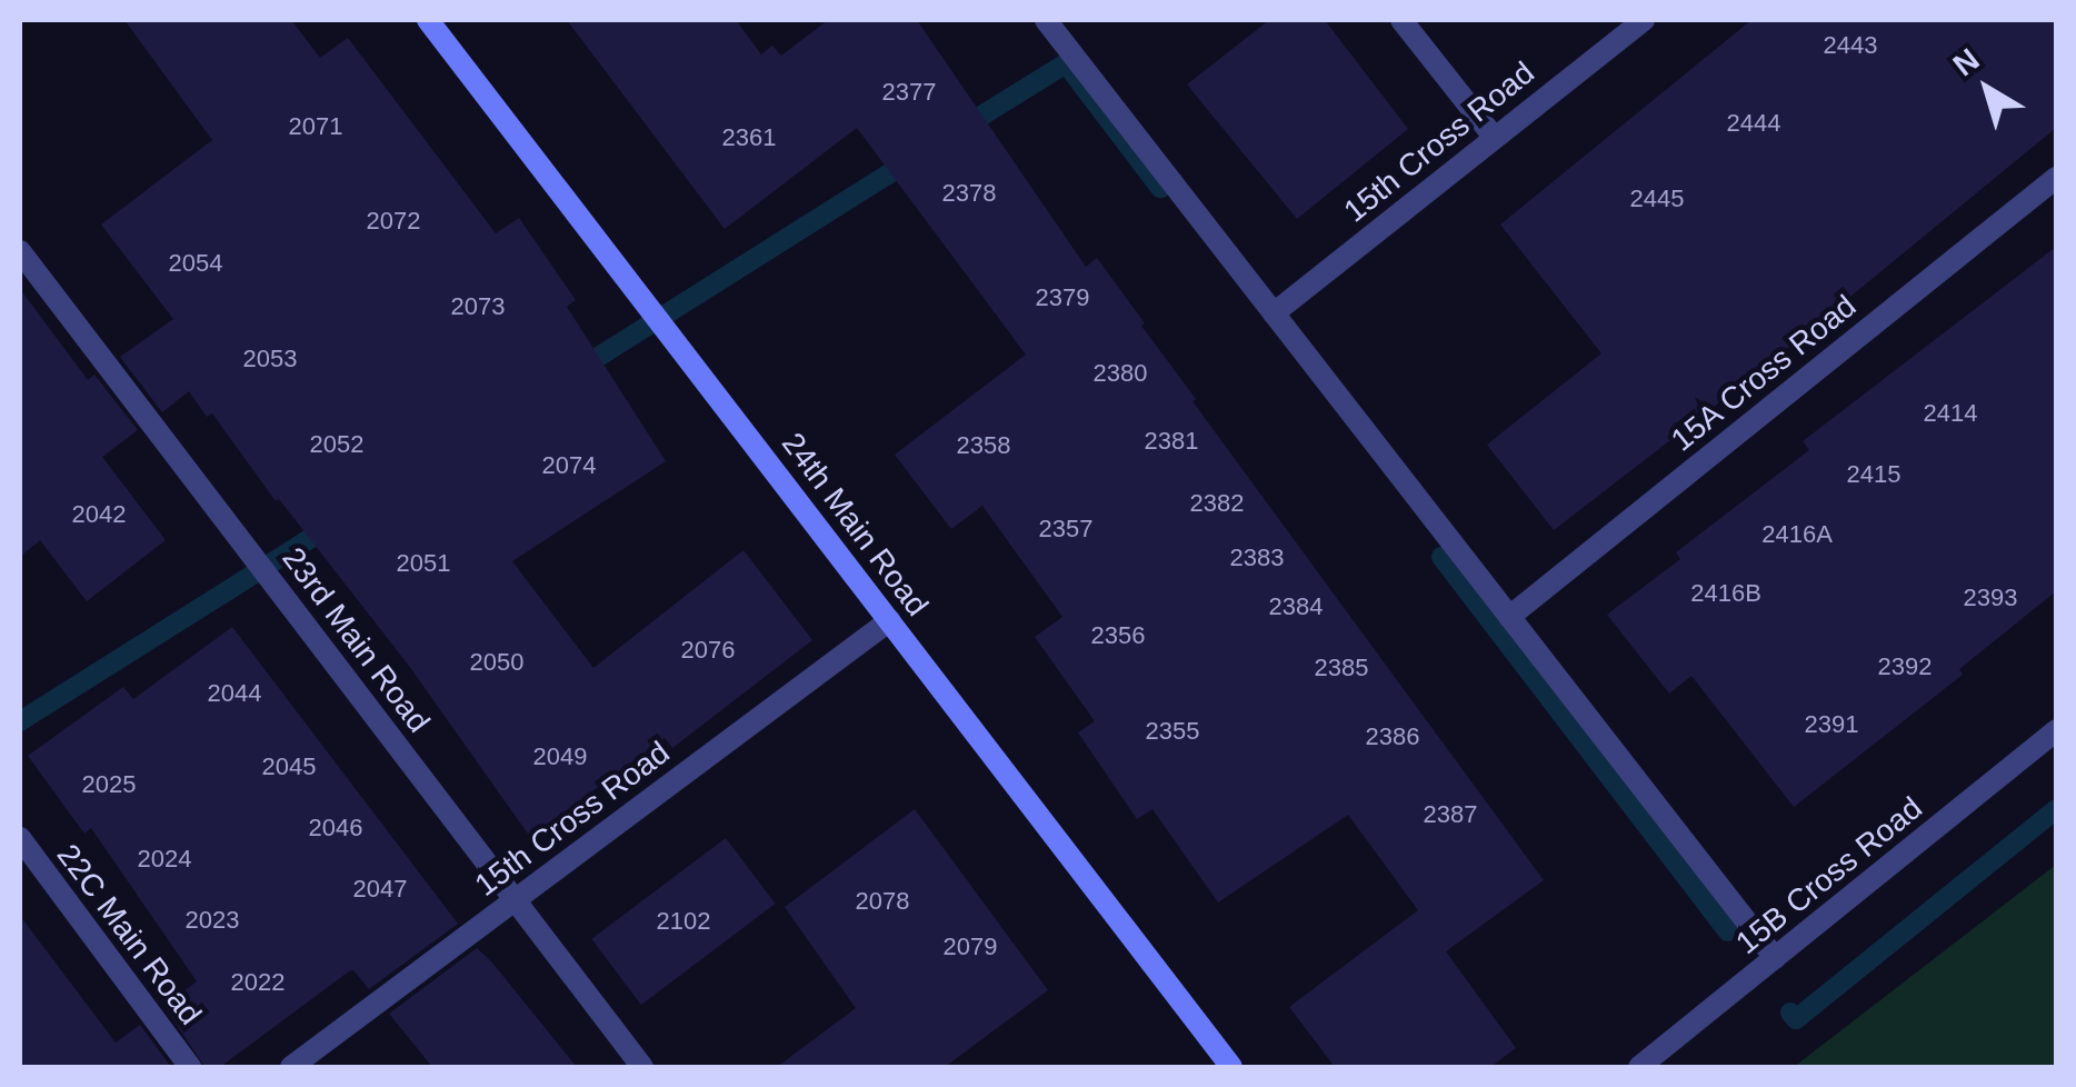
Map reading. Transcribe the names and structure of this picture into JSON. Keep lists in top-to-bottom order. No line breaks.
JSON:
{"streets":{"street":["15th Cross Road","15A Cross Road","24th Main Road","23rd Main Road","15B Cross Road","22C Main Road"]},"crossings":[["15th Cross Road","24th Main Road"],["15th Cross Road","23rd Main Road"]],"house_numbers":["2443","2377","2444","2071","2361","2378","2445","2072","2054","2379","2073","2053","2380","2414","2381","2052","2358","2074","2415","2382","2042","2357","2416A","2383","2051","2416B","2393","2384","2356","2076","2050","2392","2385","2044","2391","2355","2386","2049","2045","2025","2387","2046","2024","2047","2078","2023","2102","2079","2022"],"north":"top left"}
